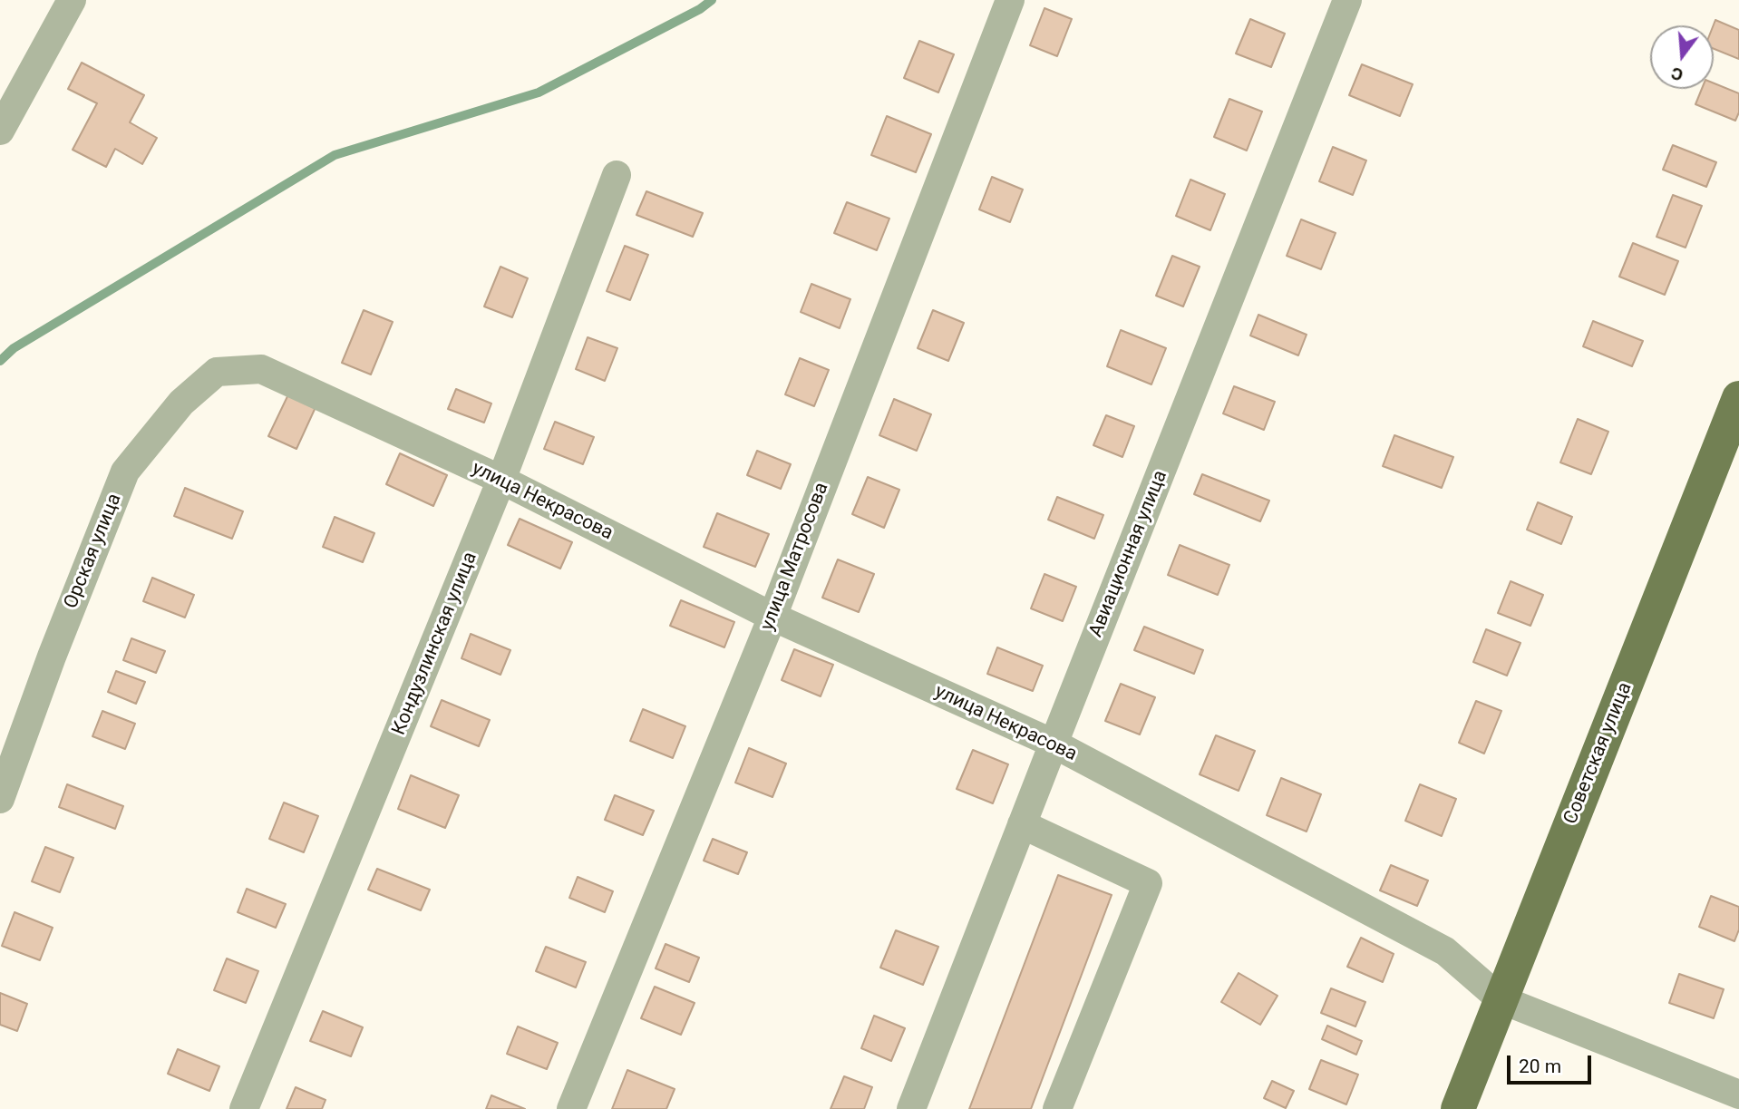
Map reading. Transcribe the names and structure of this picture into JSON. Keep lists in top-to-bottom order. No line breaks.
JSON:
{"streets":{"main road":["Советская улица"],"street":["улица Некрасова","Орская улица","Авиационная улица","улица Матросова","Кондузлинская улица"]},"crossings":[["улица Некрасова","Орская улица"],["улица Некрасова","Авиационная улица"],["улица Некрасова","улица Матросова"],["улица Некрасова","Кондузлинская улица"],["улица Некрасова","Советская улица"]],"scale_bar":"20 m","north":"bottom"}
